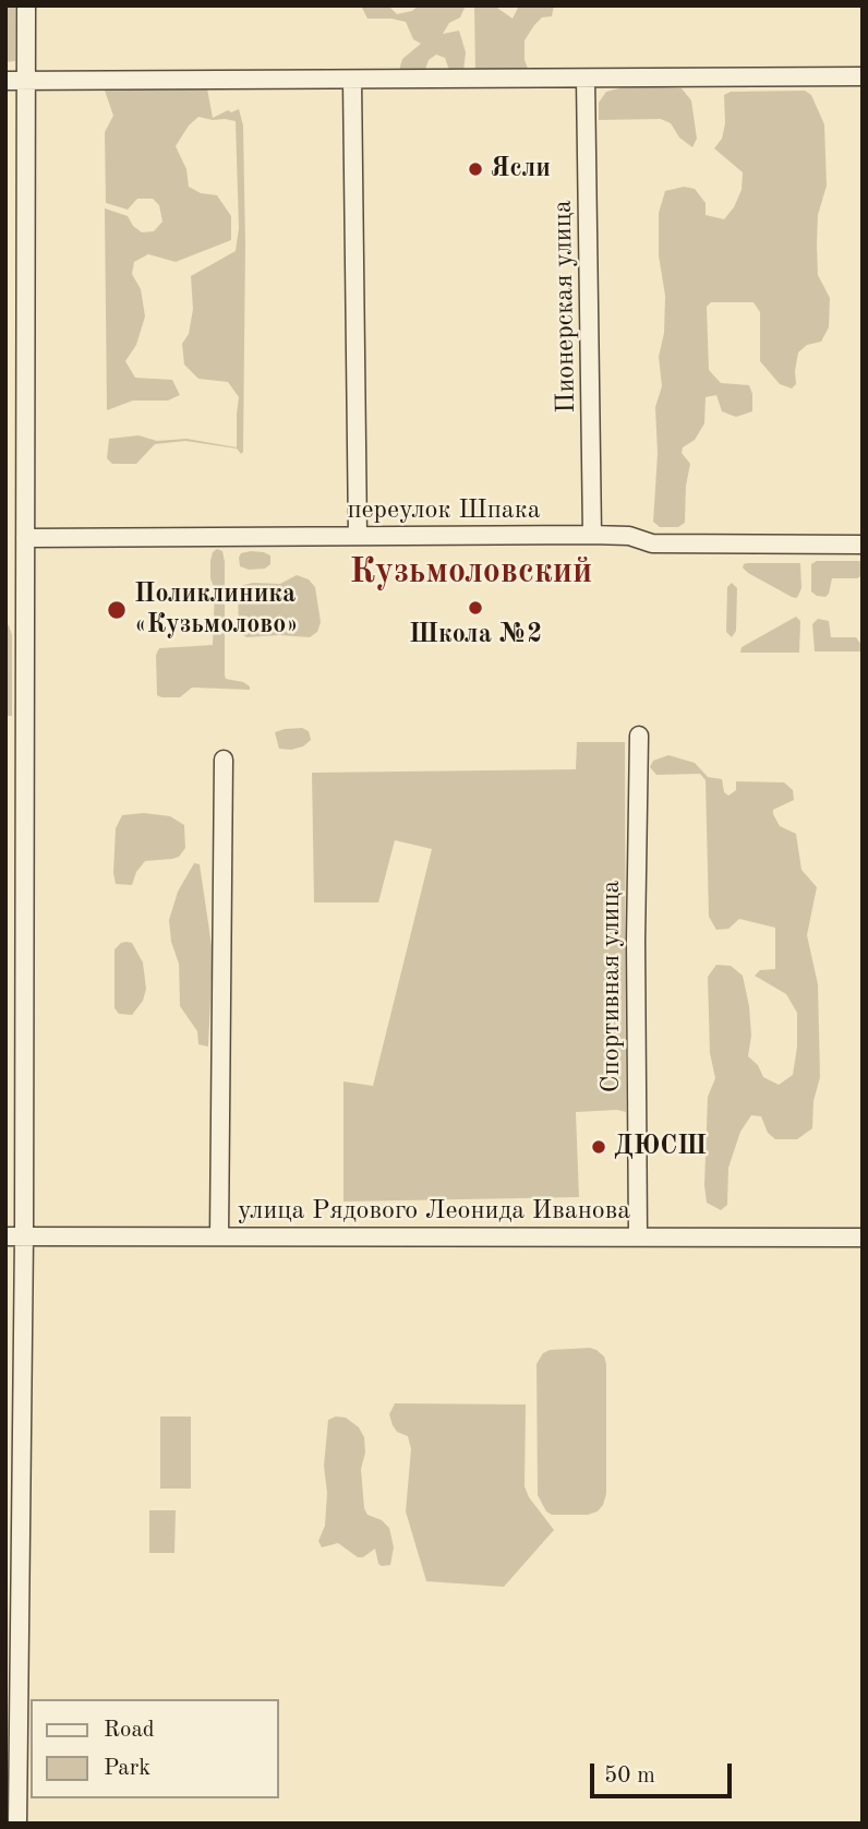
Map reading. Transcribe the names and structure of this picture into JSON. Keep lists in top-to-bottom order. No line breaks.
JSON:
{"streets":{"street":["Пионерская улица","переулок Шпака","Спортивная улица","улица Рядового Леонида Иванова"]},"crossings":[["Пионерская улица","переулок Шпака"],["Спортивная улица","улица Рядового Леонида Иванова"]],"districts":["Кузьмоловский"],"places":["Ясли","Школа №2","Поликлиника «Кузьмолово»","ДЮСШ"],"legend":["Road","Park"],"scale_bar":"50 m"}
